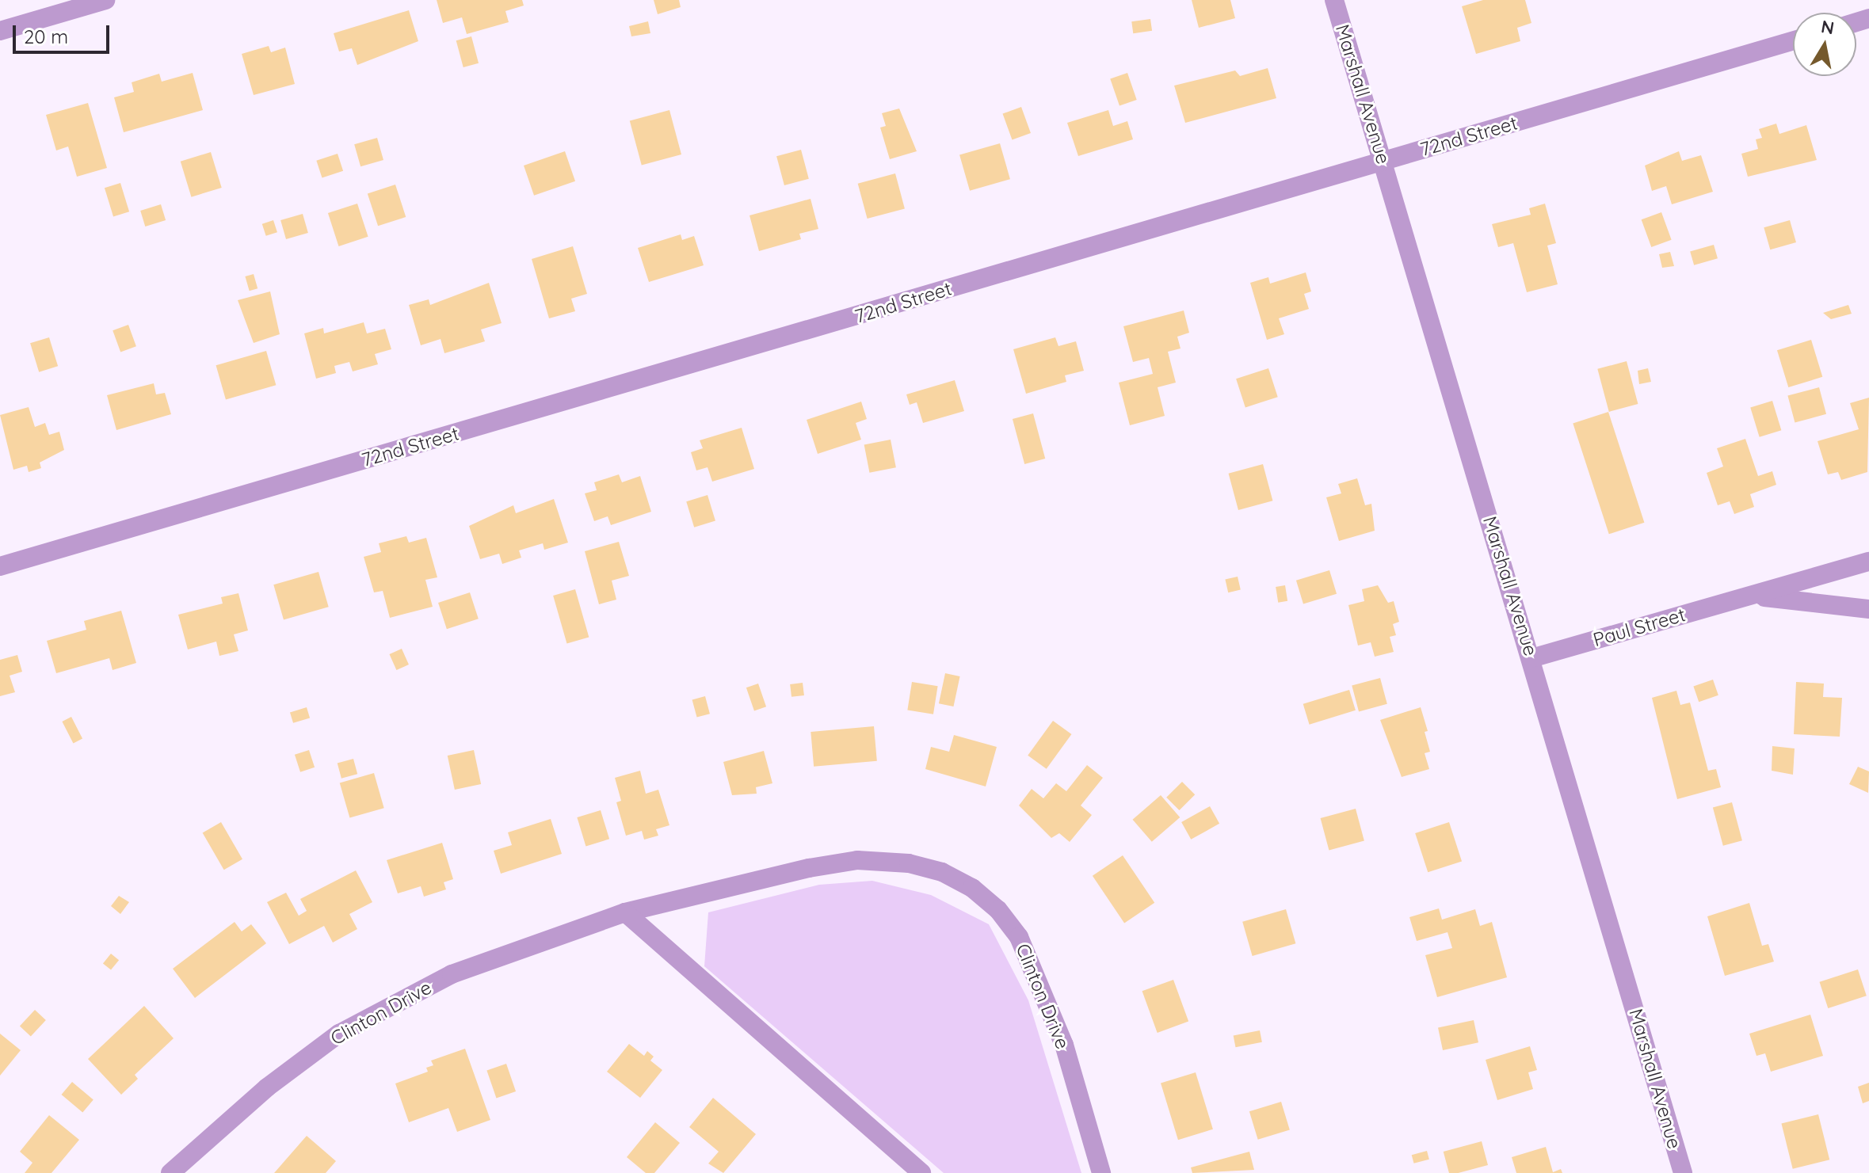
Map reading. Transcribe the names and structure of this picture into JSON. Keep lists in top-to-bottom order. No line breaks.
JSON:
{"streets":{"street":["Marshall Avenue","72nd Street","Paul Street","Clinton Drive"]},"crossings":[["Marshall Avenue","72nd Street"],["Marshall Avenue","Paul Street"]],"scale_bar":"20 m","north":"top"}
